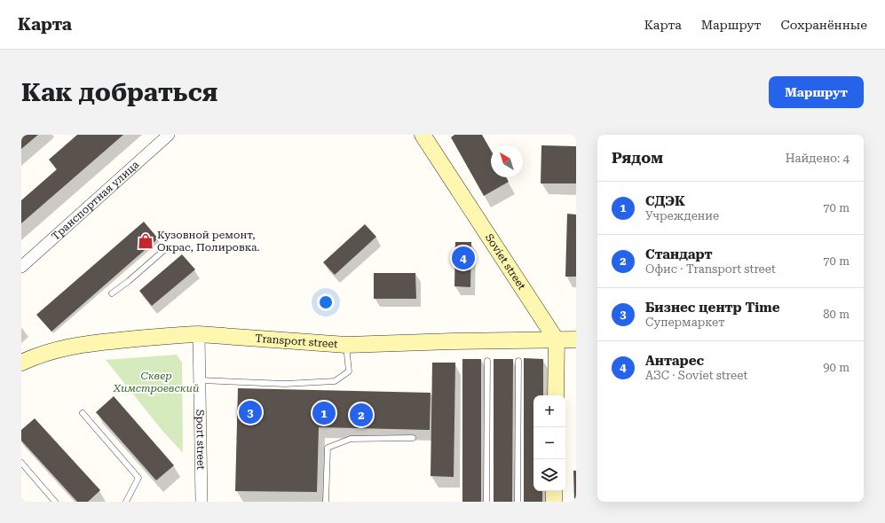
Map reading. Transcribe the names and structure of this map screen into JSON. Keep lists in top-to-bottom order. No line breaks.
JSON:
{"streets":{"street":["Транспортная улица","Soviet street","Transport street","Sport street"]},"crossings":[["Soviet street","Transport street"],["Transport street","Sport street"]],"parks":["Сквер Химстроевский"],"places":{"shop":["Кузовной ремонт, Окрас, Полировка."]},"north":"top left","page":{"header":"Карта","nav":["Карта","Маршрут","Сохранённые"],"buttons":"Маршрут","title":"Как добраться","heading":["Рядом","Найдено: 4"],"list":[{"mark":"1","name":"СДЭК","note":"Учреждение","value":"70 m"},{"mark":"2","name":"Стандарт","note":"Офис · Transport street","value":"70 m"},{"mark":"3","name":"Бизнес центр Time","note":"Супермаркет","value":"80 m"},{"mark":"4","name":"Антарес","note":"АЗС · Soviet street","value":"90 m"}],"pins":["4","3","1","2"],"map_buttons":["+","−"]}}
